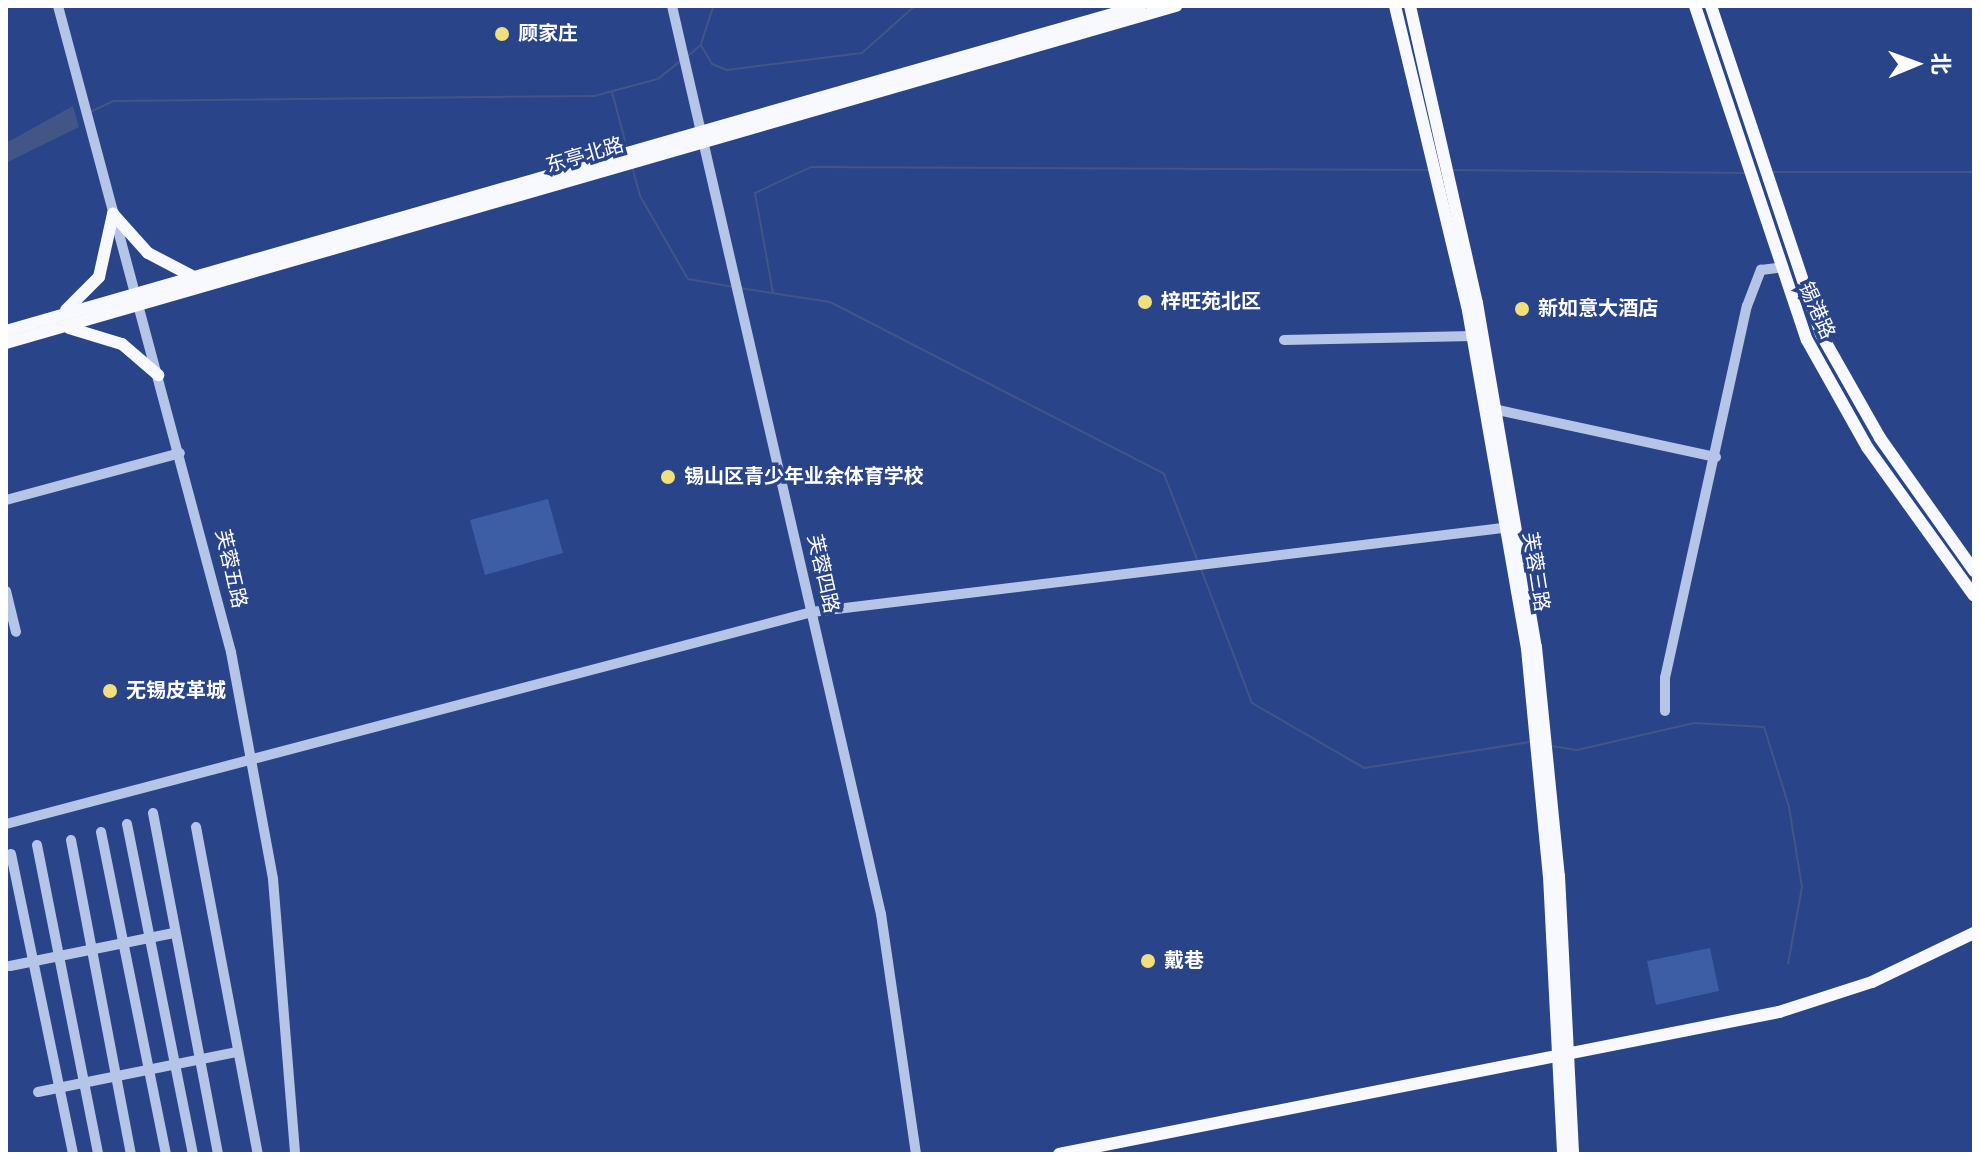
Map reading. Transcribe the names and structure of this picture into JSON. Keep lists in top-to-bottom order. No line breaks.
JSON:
{"streets":{"main road":["东亭北路","锡港路","芙蓉三路"],"street":["芙蓉五路","芙蓉四路"]},"crossings":[["东亭北路","芙蓉五路"],["东亭北路","芙蓉四路"]],"places":["顾家庄","梓旺苑北区","新如意大酒店","锡山区青少年业余体育学校","无锡皮革城","戴巷"],"north":"right"}
